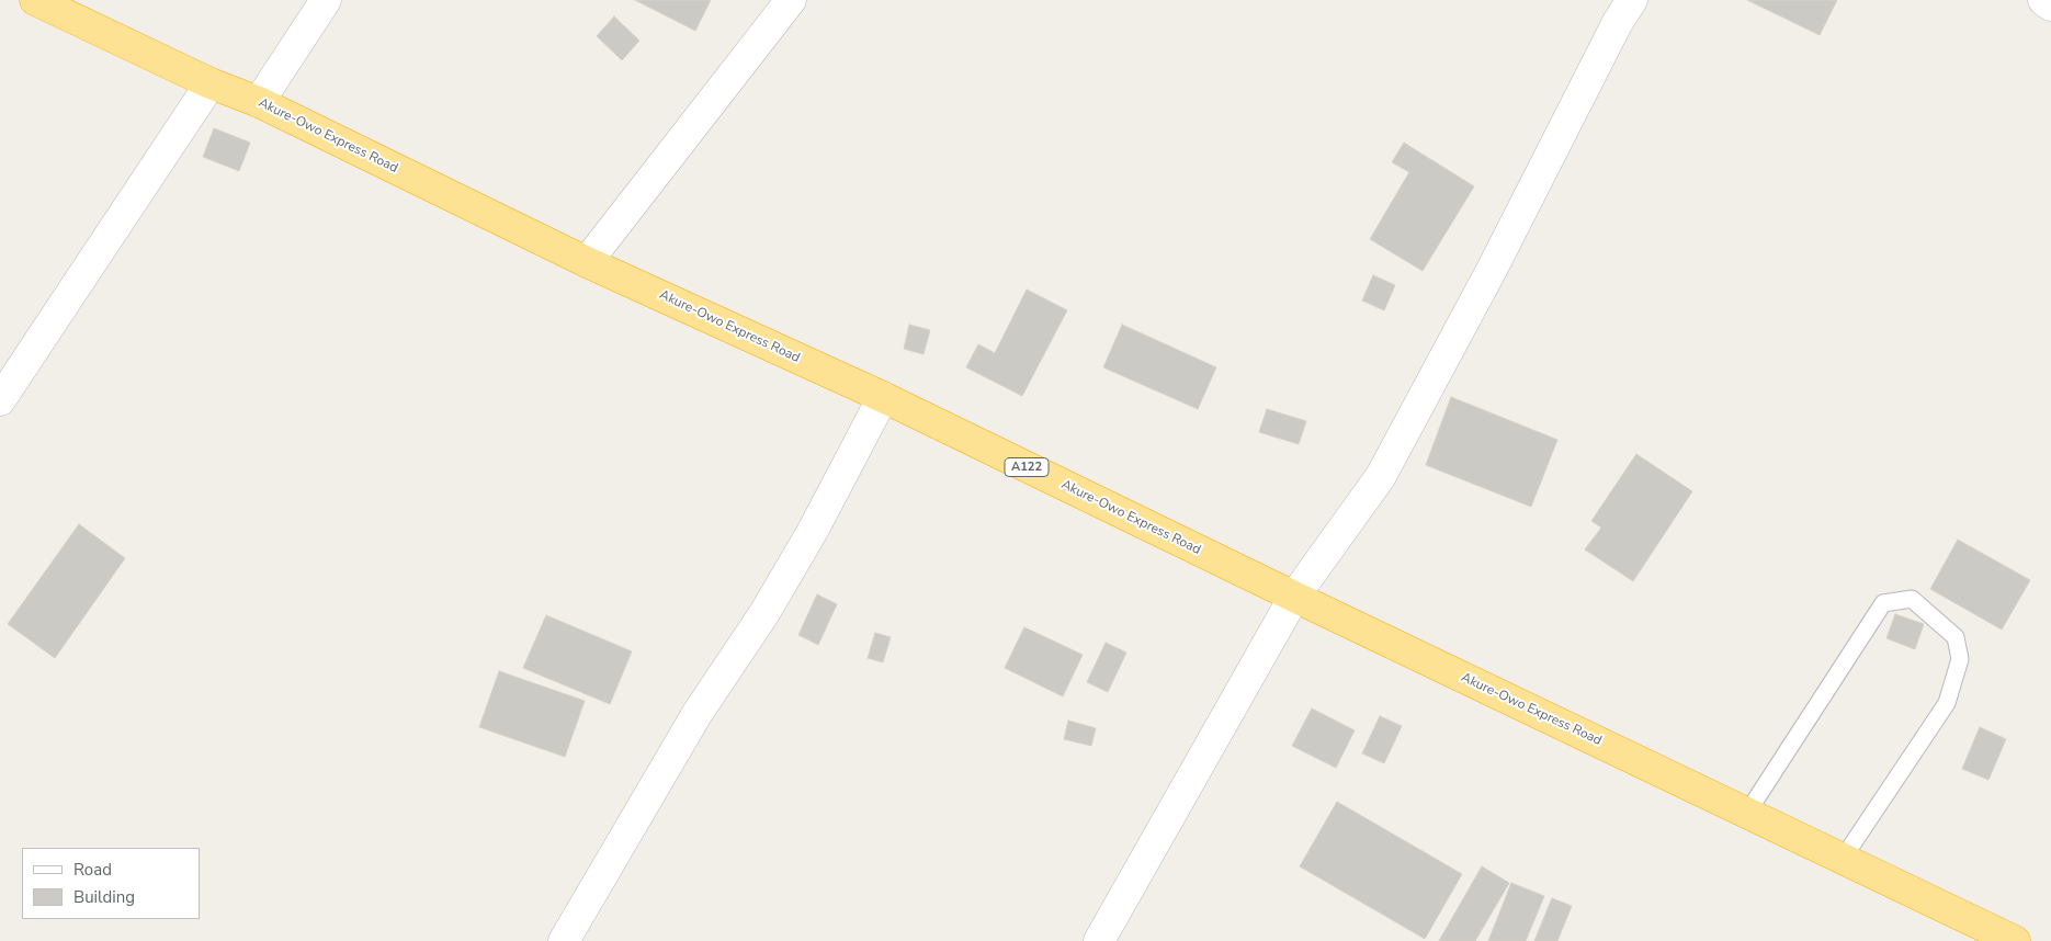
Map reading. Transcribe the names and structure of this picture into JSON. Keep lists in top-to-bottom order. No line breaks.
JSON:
{"streets":{"highway":["Akure-Owo Express Road","A122"]},"legend":["Road","Building"]}
